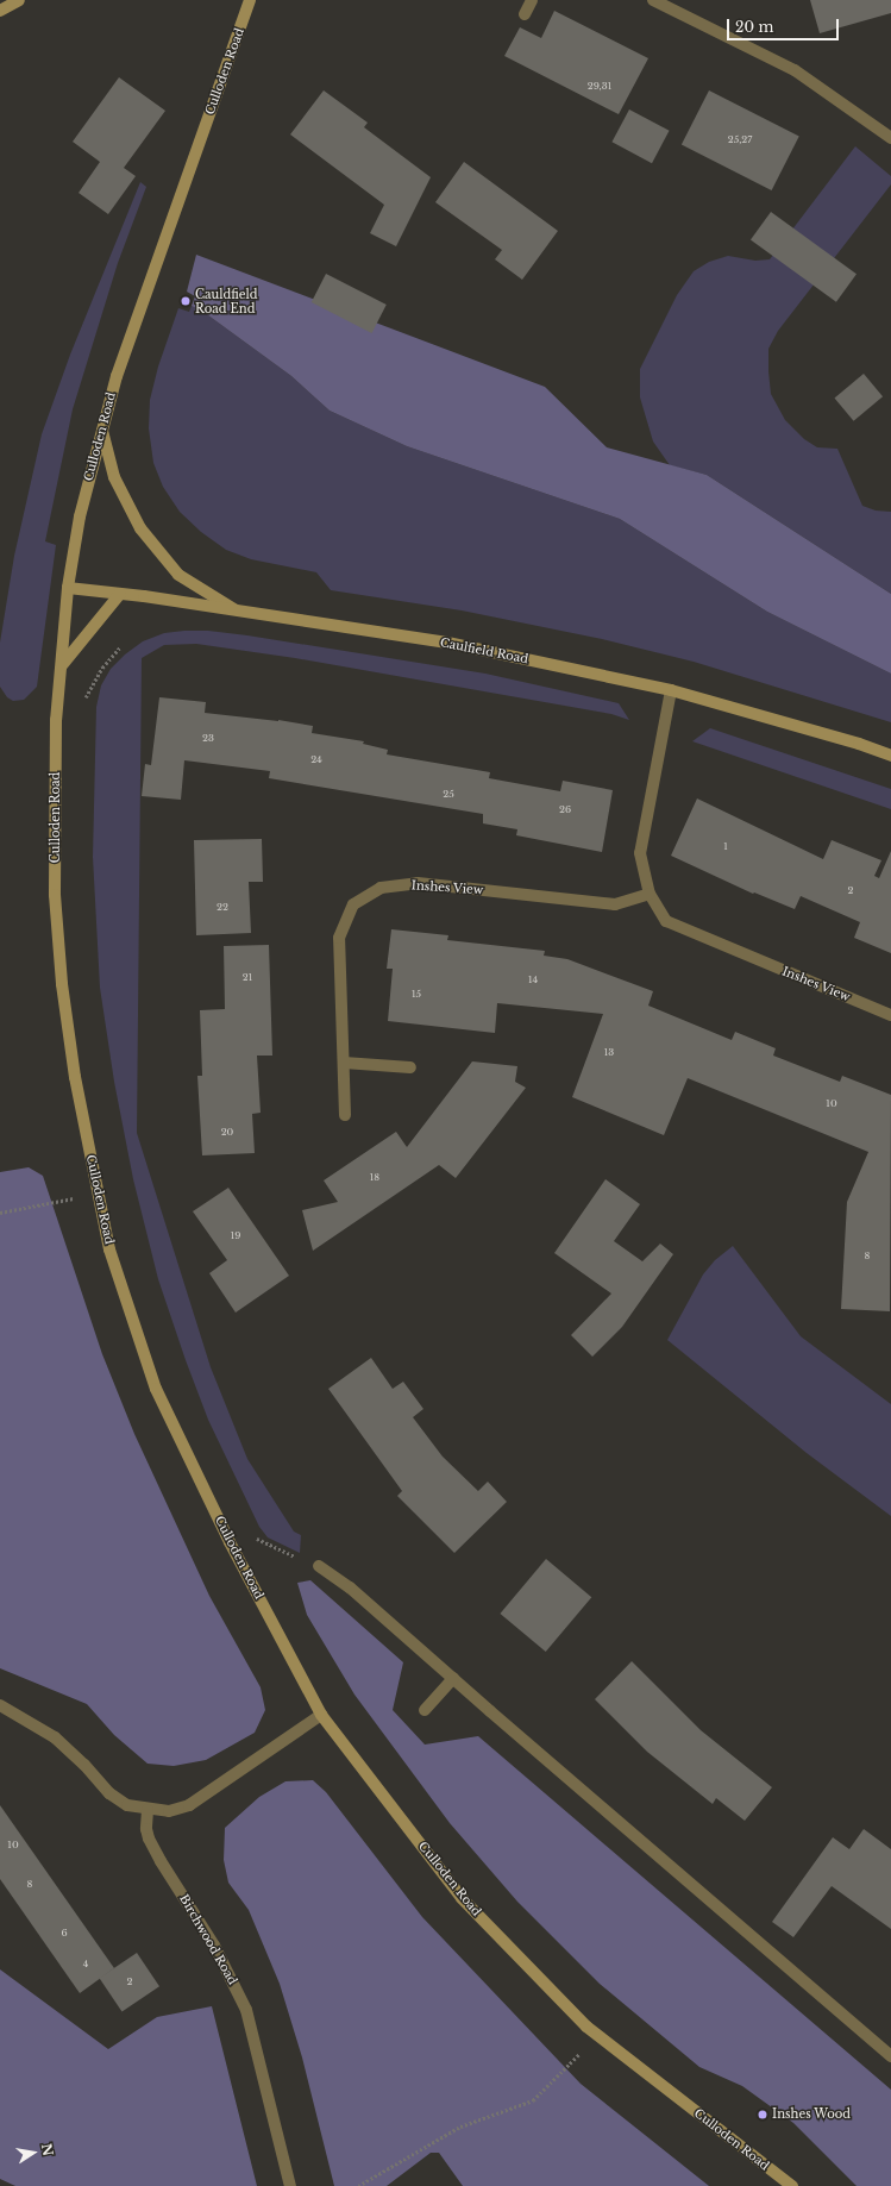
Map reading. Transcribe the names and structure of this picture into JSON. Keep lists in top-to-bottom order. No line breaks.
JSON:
{"streets":{"main road":["Culloden Road","Caulfield Road"],"street":["Inshes View","Birchwood Road"]},"crossings":[["Culloden Road","Caulfield Road"],["Caulfield Road","Inshes View"]],"places":["Cauldfield Road End","Inshes Wood"],"house_numbers":["29,31","25,27","23","24","25","26","1","2","22","21","14","15","13","10","20","18","19","8","10","8","6","4","2"],"scale_bar":"20 m","north":"right"}
